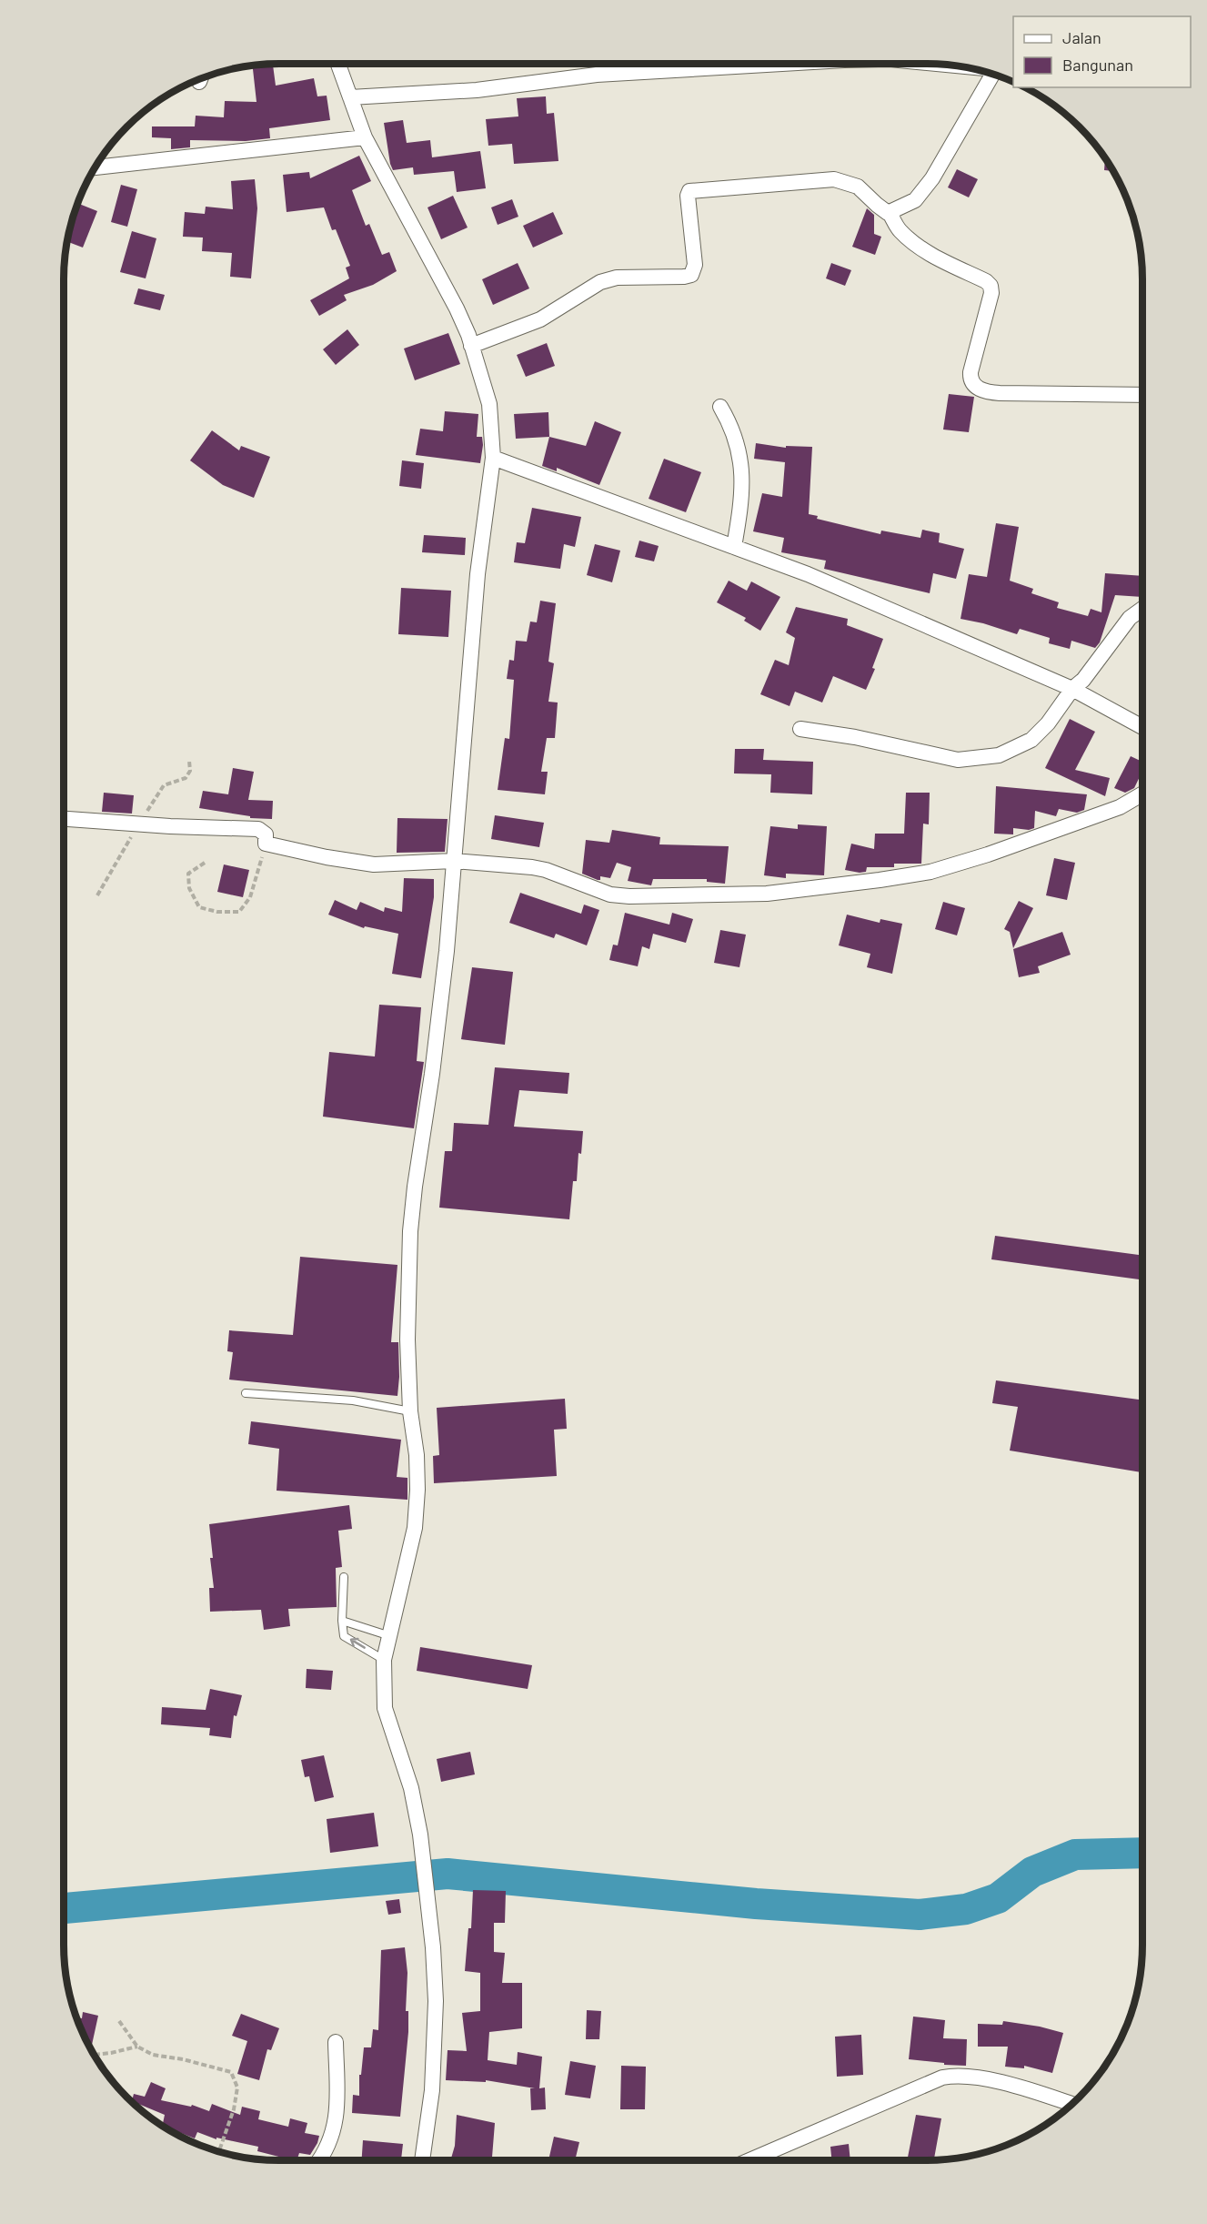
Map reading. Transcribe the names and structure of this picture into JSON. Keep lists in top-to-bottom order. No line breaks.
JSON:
{"legend":["Jalan","Bangunan"]}
